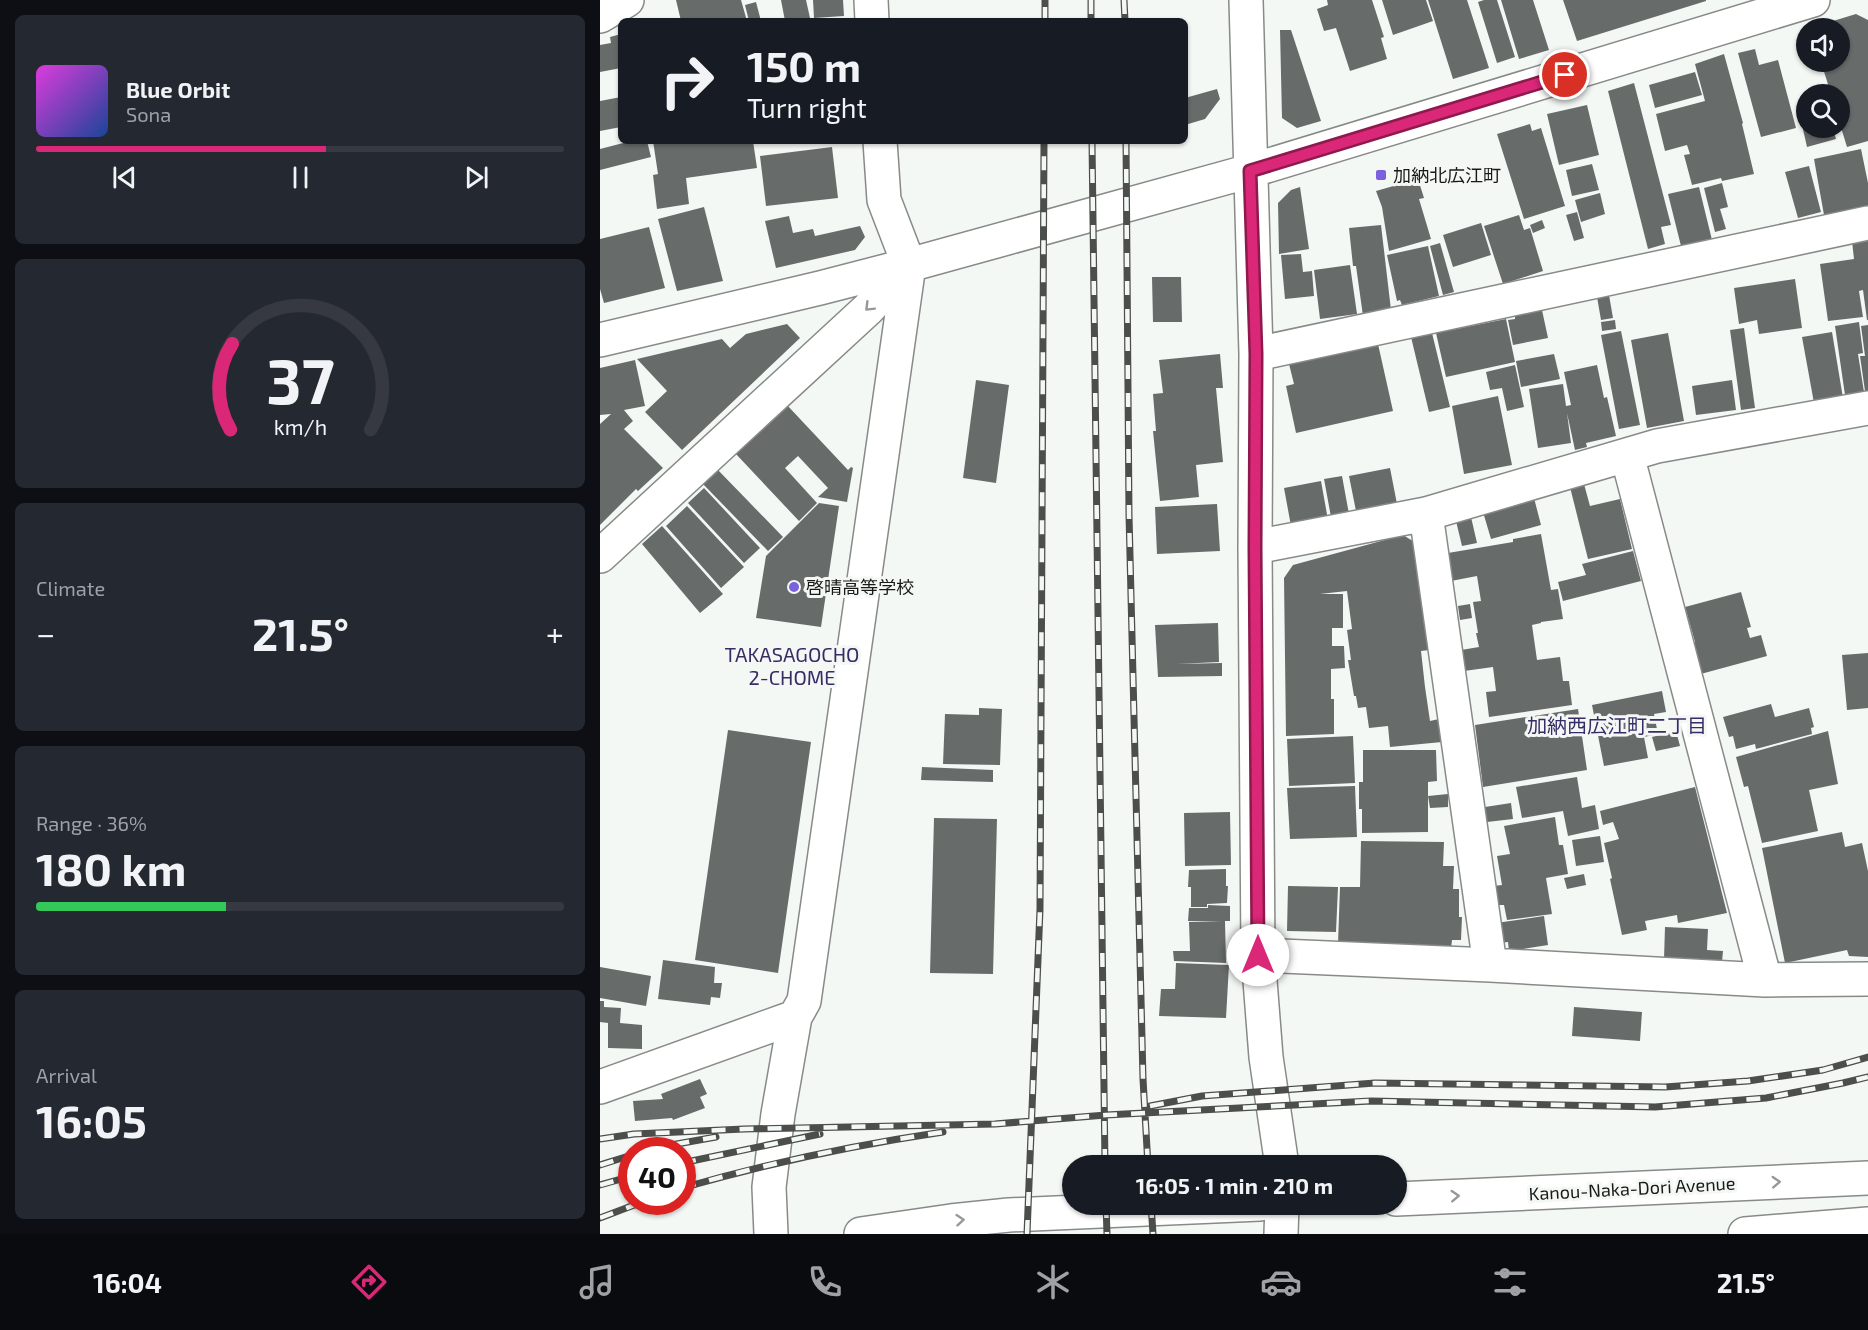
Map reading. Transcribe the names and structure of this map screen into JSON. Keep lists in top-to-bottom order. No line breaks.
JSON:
{"streets":{"main road":["Kanou-Naka-Dori Avenue"]},"districts":["TAKASAGOCHO 2-CHOME","加納西広江町二丁目"],"places":{"transit":["加納北広江町"],"other":["啓晴高等学校"]},"page":{"turn":["150 m","Turn right"],"song":["Blue Orbit","Sona"],"tile":["Climate",["Range · 36%","180 km"],["Arrival","16:05"]],"heat":["−","21.5°","+"],"limit":"40","trip":"16:05 · 1 min · 210 m","tabs":["16:04","21.5°"],"gauge":["37","km/h"]}}
